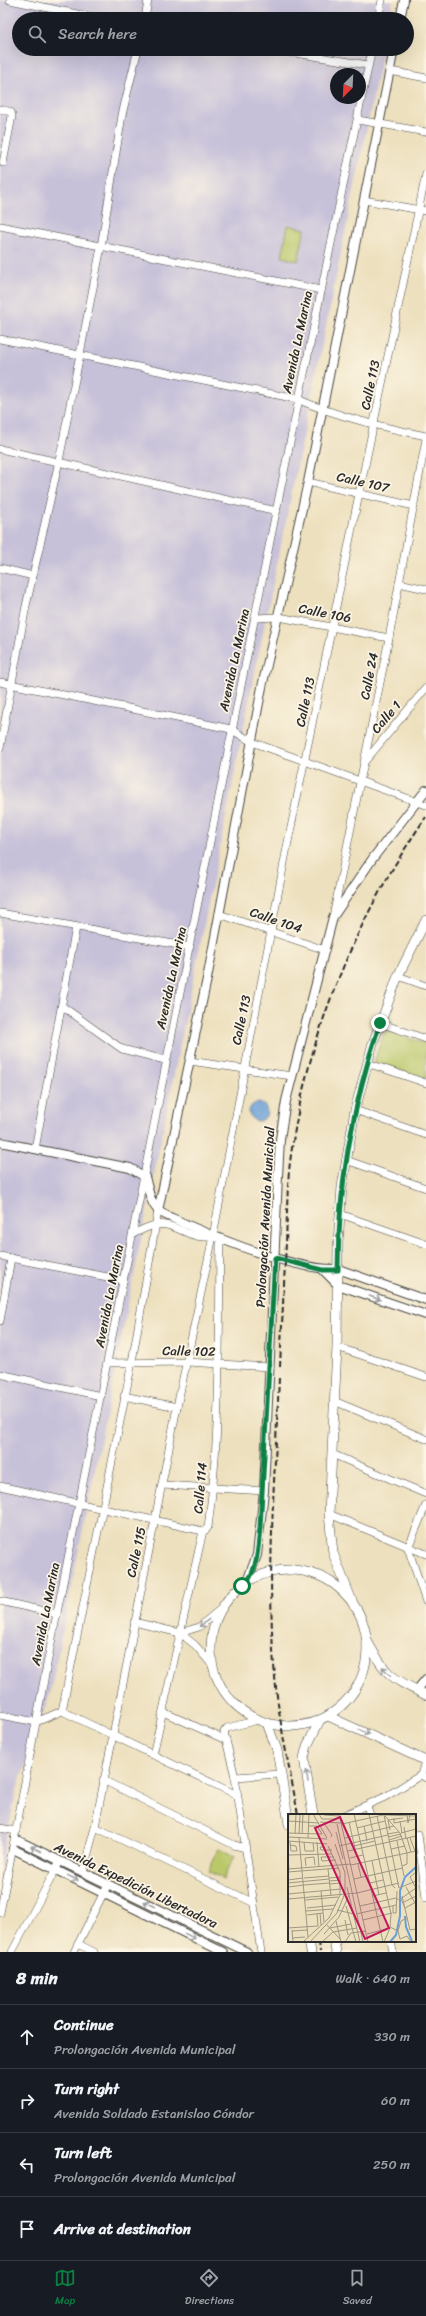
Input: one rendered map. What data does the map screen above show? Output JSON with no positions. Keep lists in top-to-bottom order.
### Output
{
  "streets": {
    "main road": ["Prolongación Avenida Municipal"],
    "street": [
      "Avenida La Marina",
      "Calle 113",
      "Calle 107",
      "Calle 106",
      "Calle 24",
      "Calle 1",
      "Calle 104",
      "Calle 102",
      "Calle 114",
      "Calle 115",
      "Avenida Expedición Libertadora"
    ]
  },
  "crossings": [
    ["Avenida La Marina", "Calle 106"],
    ["Avenida La Marina", "Calle 102"],
    ["Avenida La Marina", "Avenida Expedición Libertadora"],
    ["Calle 113", "Calle 107"],
    ["Calle 113", "Calle 106"],
    ["Calle 113", "Calle 104"],
    ["Calle 113", "Calle 114"],
    ["Calle 113", "Calle 115"],
    ["Calle 107", "Calle 24"],
    ["Calle 106", "Calle 24"],
    ["Calle 24", "Calle 1"],
    ["Calle 24", "Prolongación Avenida Municipal"],
    ["Calle 104", "Prolongación Avenida Municipal"],
    ["Prolongación Avenida Municipal", "Calle 102"],
    ["Calle 102", "Calle 114"],
    ["Calle 102", "Calle 115"],
    ["Calle 114", "Calle 115"],
    ["Calle 115", "Avenida Expedición Libertadora"]
  ],
  "north": "bottom left",
  "page": {
    "search": "Search here",
    "heading": ["8 min", "Walk · 640 m"],
    "list": [
      ["Continue", "Prolongación Avenida Municipal", "330 m"],
      ["Turn right", "Avenida Soldado Estanislao Cóndor", "60 m"],
      ["Turn left", "Prolongación Avenida Municipal", "250 m"],
      "Arrive at destination"
    ],
    "nav": ["Map", "Directions", "Saved"]
  }
}
